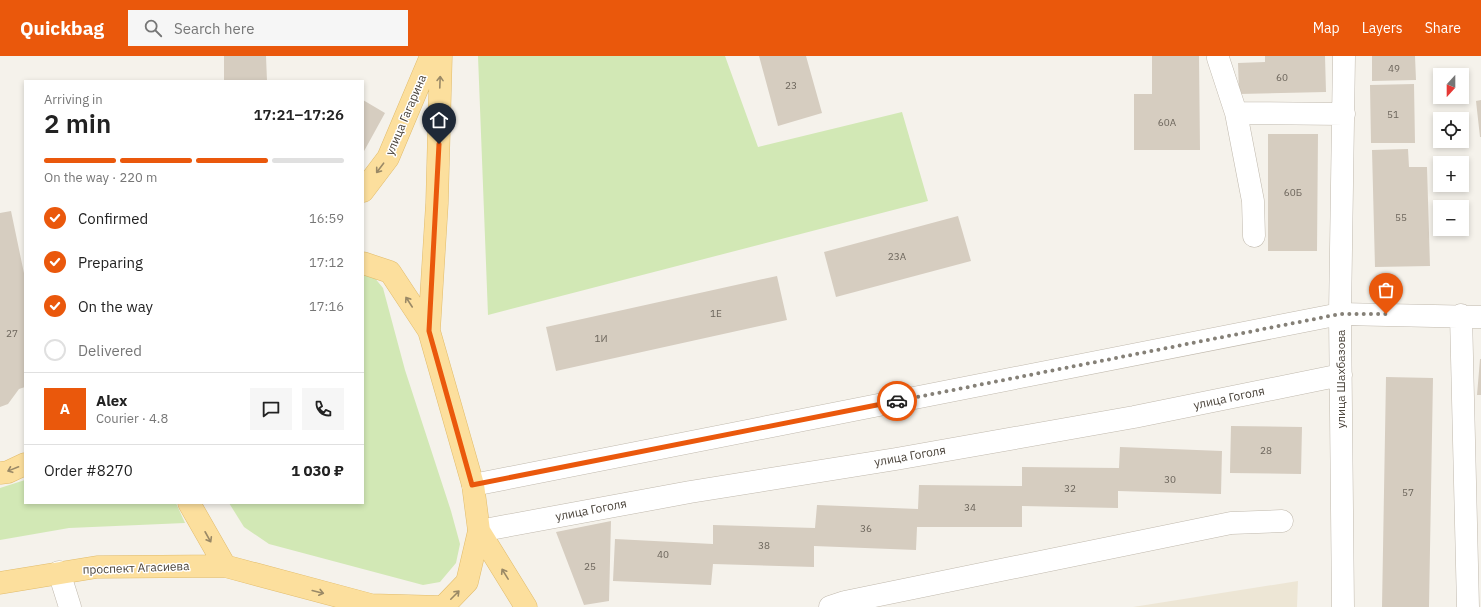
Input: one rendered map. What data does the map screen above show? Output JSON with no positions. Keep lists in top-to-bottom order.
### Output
{
  "streets": {
    "main road": ["улица Гагарина", "проспект Агасиева"],
    "street": ["улица Шахбазова", "улица Гоголя"]
  },
  "crossings": [
    ["улица Шахбазова", "улица Гоголя"],
    ["улица Гоголя", "проспект Агасиева"]
  ],
  "one_way": ["проспект Агасиева"],
  "house_numbers": [
    "49",
    "60",
    "23",
    "51",
    "60А",
    "60Б",
    "55",
    "23А",
    "1Е",
    "27",
    "1И",
    "28",
    "30",
    "32",
    "57",
    "34",
    "36",
    "38",
    "40",
    "25"
  ],
  "north": "bottom",
  "page": {
    "header": "Quickbag",
    "search": "Search here",
    "nav": ["Map", "Layers", "Share"],
    "map_buttons": ["+", "−"],
    "heading": ["2 min", "Arriving in", "17:21–17:26"],
    "panel": [
      "Alex",
      "Courier · 4.8",
      "Order #8270",
      "1 030 ₽"
    ],
    "bar": "On the way · 220 m",
    "list": [
      ["Confirmed", "16:59"],
      ["Preparing", "17:12"],
      ["On the way", "17:16"],
      "Delivered"
    ],
    "round": "A"
  }
}
